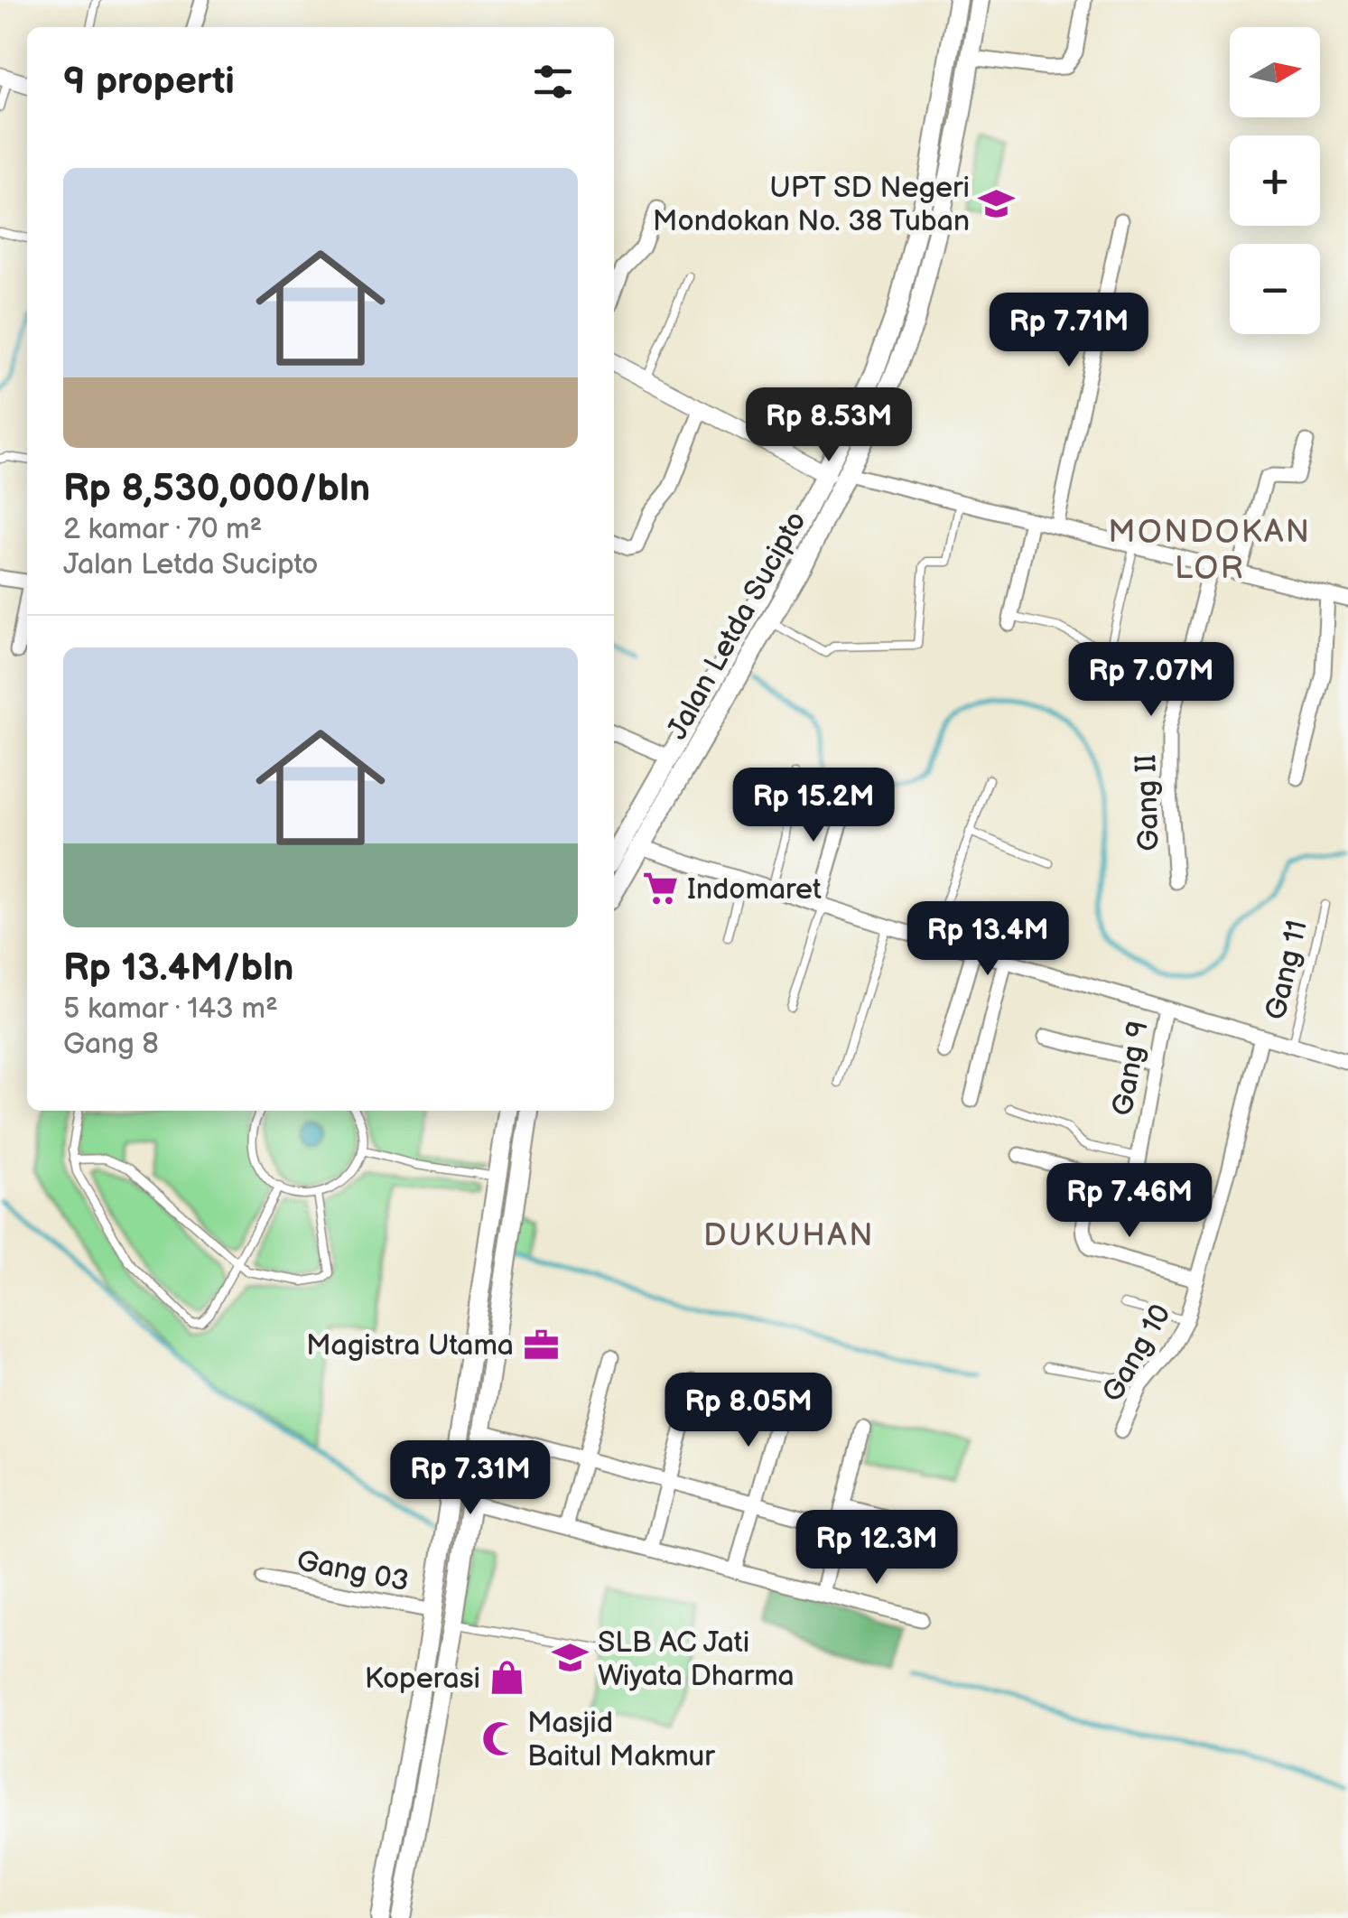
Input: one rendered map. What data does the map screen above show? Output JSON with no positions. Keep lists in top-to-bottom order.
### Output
{
  "streets": {
    "main road": ["Jalan Letda Sucipto"],
    "street": [
      "Gang II",
      "Gang 9",
      "Gang 10",
      "Gang 03"
    ],
    "lane": ["Gang 11"]
  },
  "districts": ["MONDOKAN LOR", "DUKUHAN"],
  "places": {
    "school or university": ["UPT SD Negeri Mondokan No. 38 Tuban", "SLB AC Jati Wiyata Dharma"],
    "supermarket": ["Indomaret"],
    "office": ["Magistra Utama"],
    "shop": ["Koperasi"],
    "mosque": ["Masjid Baitul Makmur"]
  },
  "north": "right",
  "page": {
    "map_buttons": ["+", "−"],
    "heading": "9 properti",
    "list": [
      {
        "name": "Rp 8,530,000/bln",
        "note": "2 kamar · 70 m² · Jalan Letda Sucipto"
      },
      {
        "name": "Rp 13.4M/bln",
        "note": "5 kamar · 143 m² · Gang 8"
      }
    ],
    "price": [
      "Rp 7.71M",
      "Rp 8.53M",
      "Rp 7.07M",
      "Rp 15.2M",
      "Rp 13.4M",
      "Rp 7.46M",
      "Rp 8.05M",
      "Rp 7.31M",
      "Rp 12.3M"
    ]
  }
}
